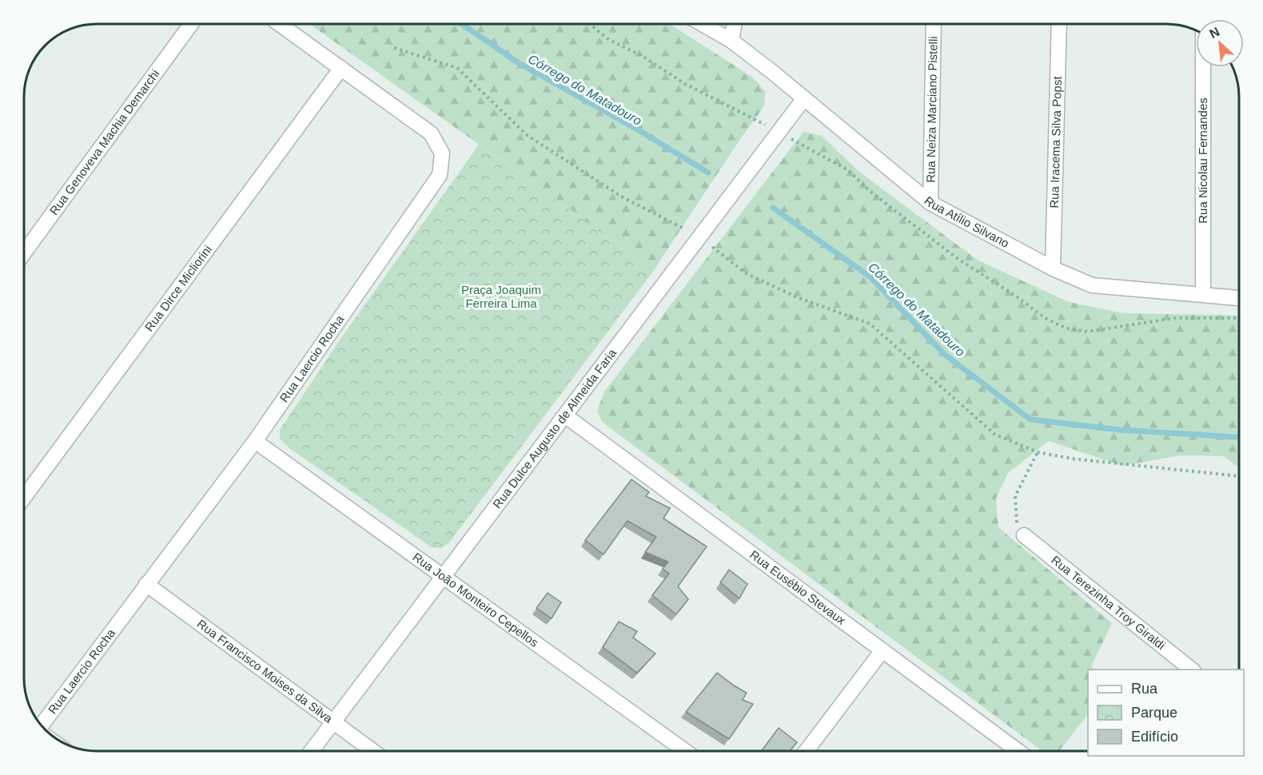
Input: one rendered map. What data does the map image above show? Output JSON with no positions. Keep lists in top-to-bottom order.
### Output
{
  "streets": {
    "street": [
      "Rua Neiza Marciano Pistelli",
      "Rua Genoveva Machia Demarchi",
      "Rua Iracema Silva Popst",
      "Rua Nicolau Fernandes",
      "Rua Atílio Silvano",
      "Rua Dirce Micliorini",
      "Rua Laercio Rocha",
      "Rua Dulce Augusto de Almeida Faria",
      "Rua Eusébio Stevaux",
      "Rua João Monteiro Cepellos",
      "Rua Terezinha Troy Giraldi",
      "Rua Francisco Moises da Silva"
    ]
  },
  "crossings": [
    ["Rua Neiza Marciano Pistelli", "Rua Atílio Silvano"],
    ["Rua Iracema Silva Popst", "Rua Atílio Silvano"],
    ["Rua Nicolau Fernandes", "Rua Atílio Silvano"],
    ["Rua Atílio Silvano", "Rua Dulce Augusto de Almeida Faria"],
    ["Rua Dirce Micliorini", "Rua Laercio Rocha"],
    ["Rua Laercio Rocha", "Rua João Monteiro Cepellos"],
    ["Rua Laercio Rocha", "Rua Francisco Moises da Silva"],
    ["Rua Dulce Augusto de Almeida Faria", "Rua Eusébio Stevaux"],
    ["Rua Dulce Augusto de Almeida Faria", "Rua João Monteiro Cepellos"],
    ["Rua Dulce Augusto de Almeida Faria", "Rua Francisco Moises da Silva"]
  ],
  "water": ["Córrego do Matadouro"],
  "parks": ["Praça Joaquim Ferreira Lima"],
  "legend": ["Rua", "Parque", "Edifício"],
  "north": "top left"
}
